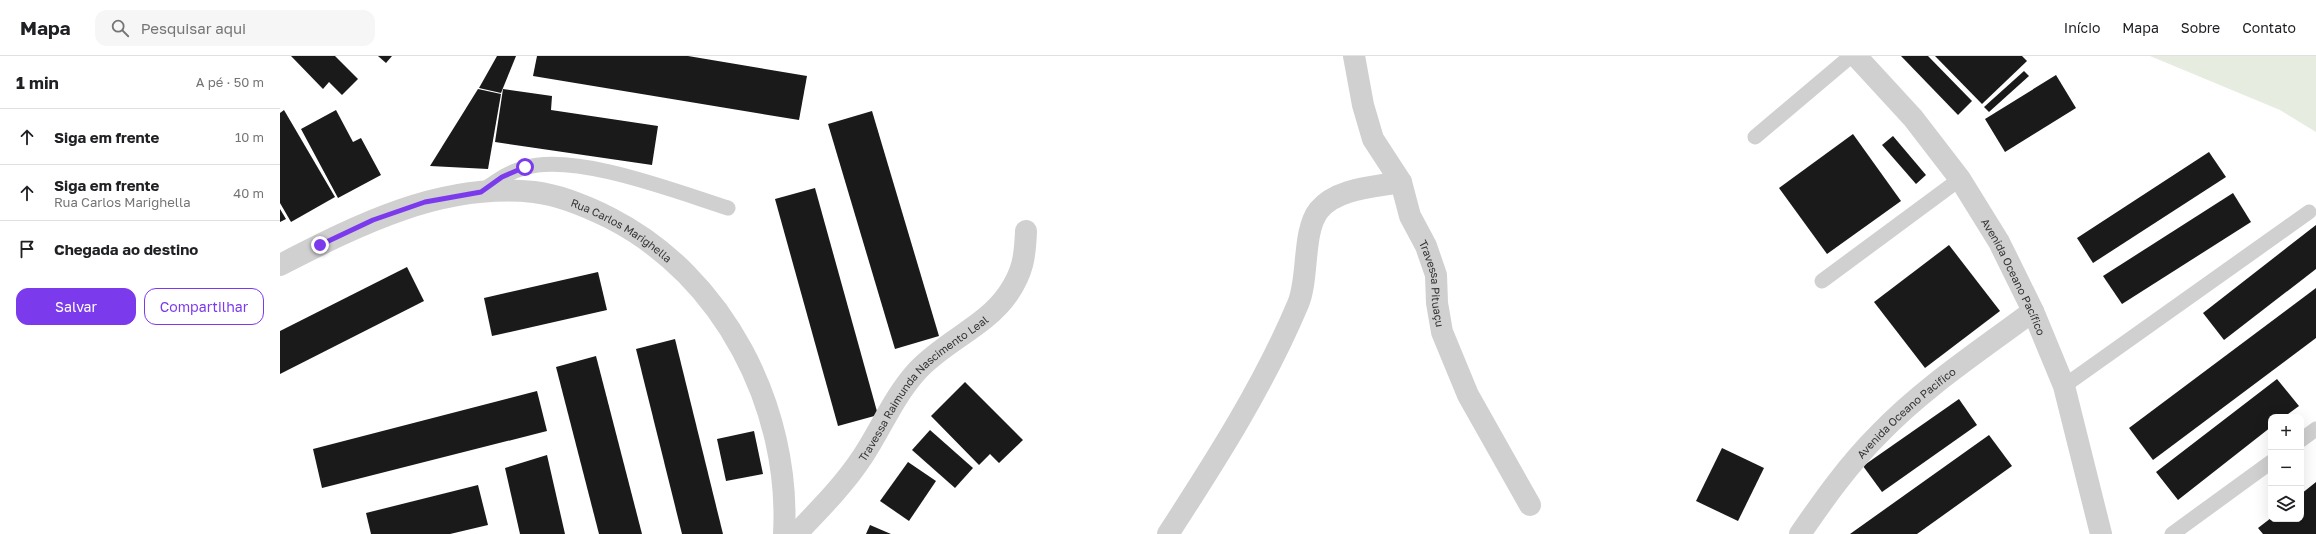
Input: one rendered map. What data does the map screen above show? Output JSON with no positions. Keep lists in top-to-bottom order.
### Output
{
  "streets": {
    "street": [
      "Rua Carlos Marighella",
      "Avenida Oceano Pacífico",
      "Travessa Pituaçu",
      "Travessa Raimunda Nascimento Leal",
      "Avenida Oceano Pacifico"
    ]
  },
  "crossings": [
    ["Avenida Oceano Pacífico", "Avenida Oceano Pacifico"]
  ],
  "page": {
    "header": "Mapa",
    "search": "Pesquisar aqui",
    "nav": [
      "Início",
      "Mapa",
      "Sobre",
      "Contato"
    ],
    "heading": ["1 min", "A pé · 50 m"],
    "list": [
      ["Siga em frente", "10 m"],
      ["Siga em frente", "Rua Carlos Marighella", "40 m"],
      "Chegada ao destino"
    ],
    "buttons": ["Salvar", "Compartilhar"],
    "map_buttons": ["+", "−"]
  }
}
